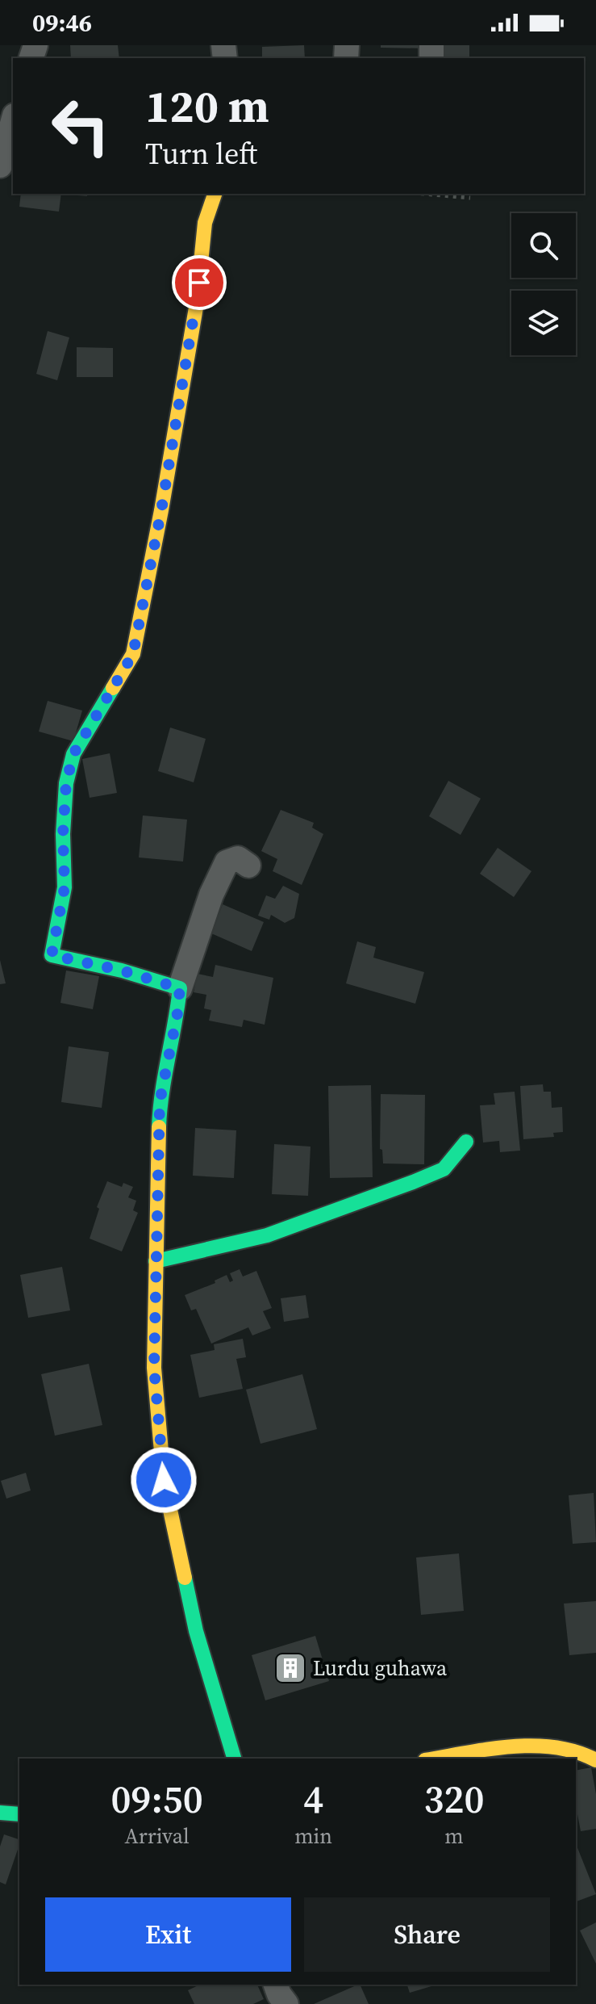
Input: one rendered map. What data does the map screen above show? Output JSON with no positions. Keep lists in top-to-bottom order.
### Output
{
  "places": {
    "building": ["Lurdu guhawa"]
  },
  "page": {
    "status": "09:46",
    "turn": ["120 m", "Turn left"],
    "eta": [
      "09:50",
      "Arrival",
      "4",
      "min",
      "320",
      "m"
    ],
    "buttons": ["Exit", "Share"]
  }
}
